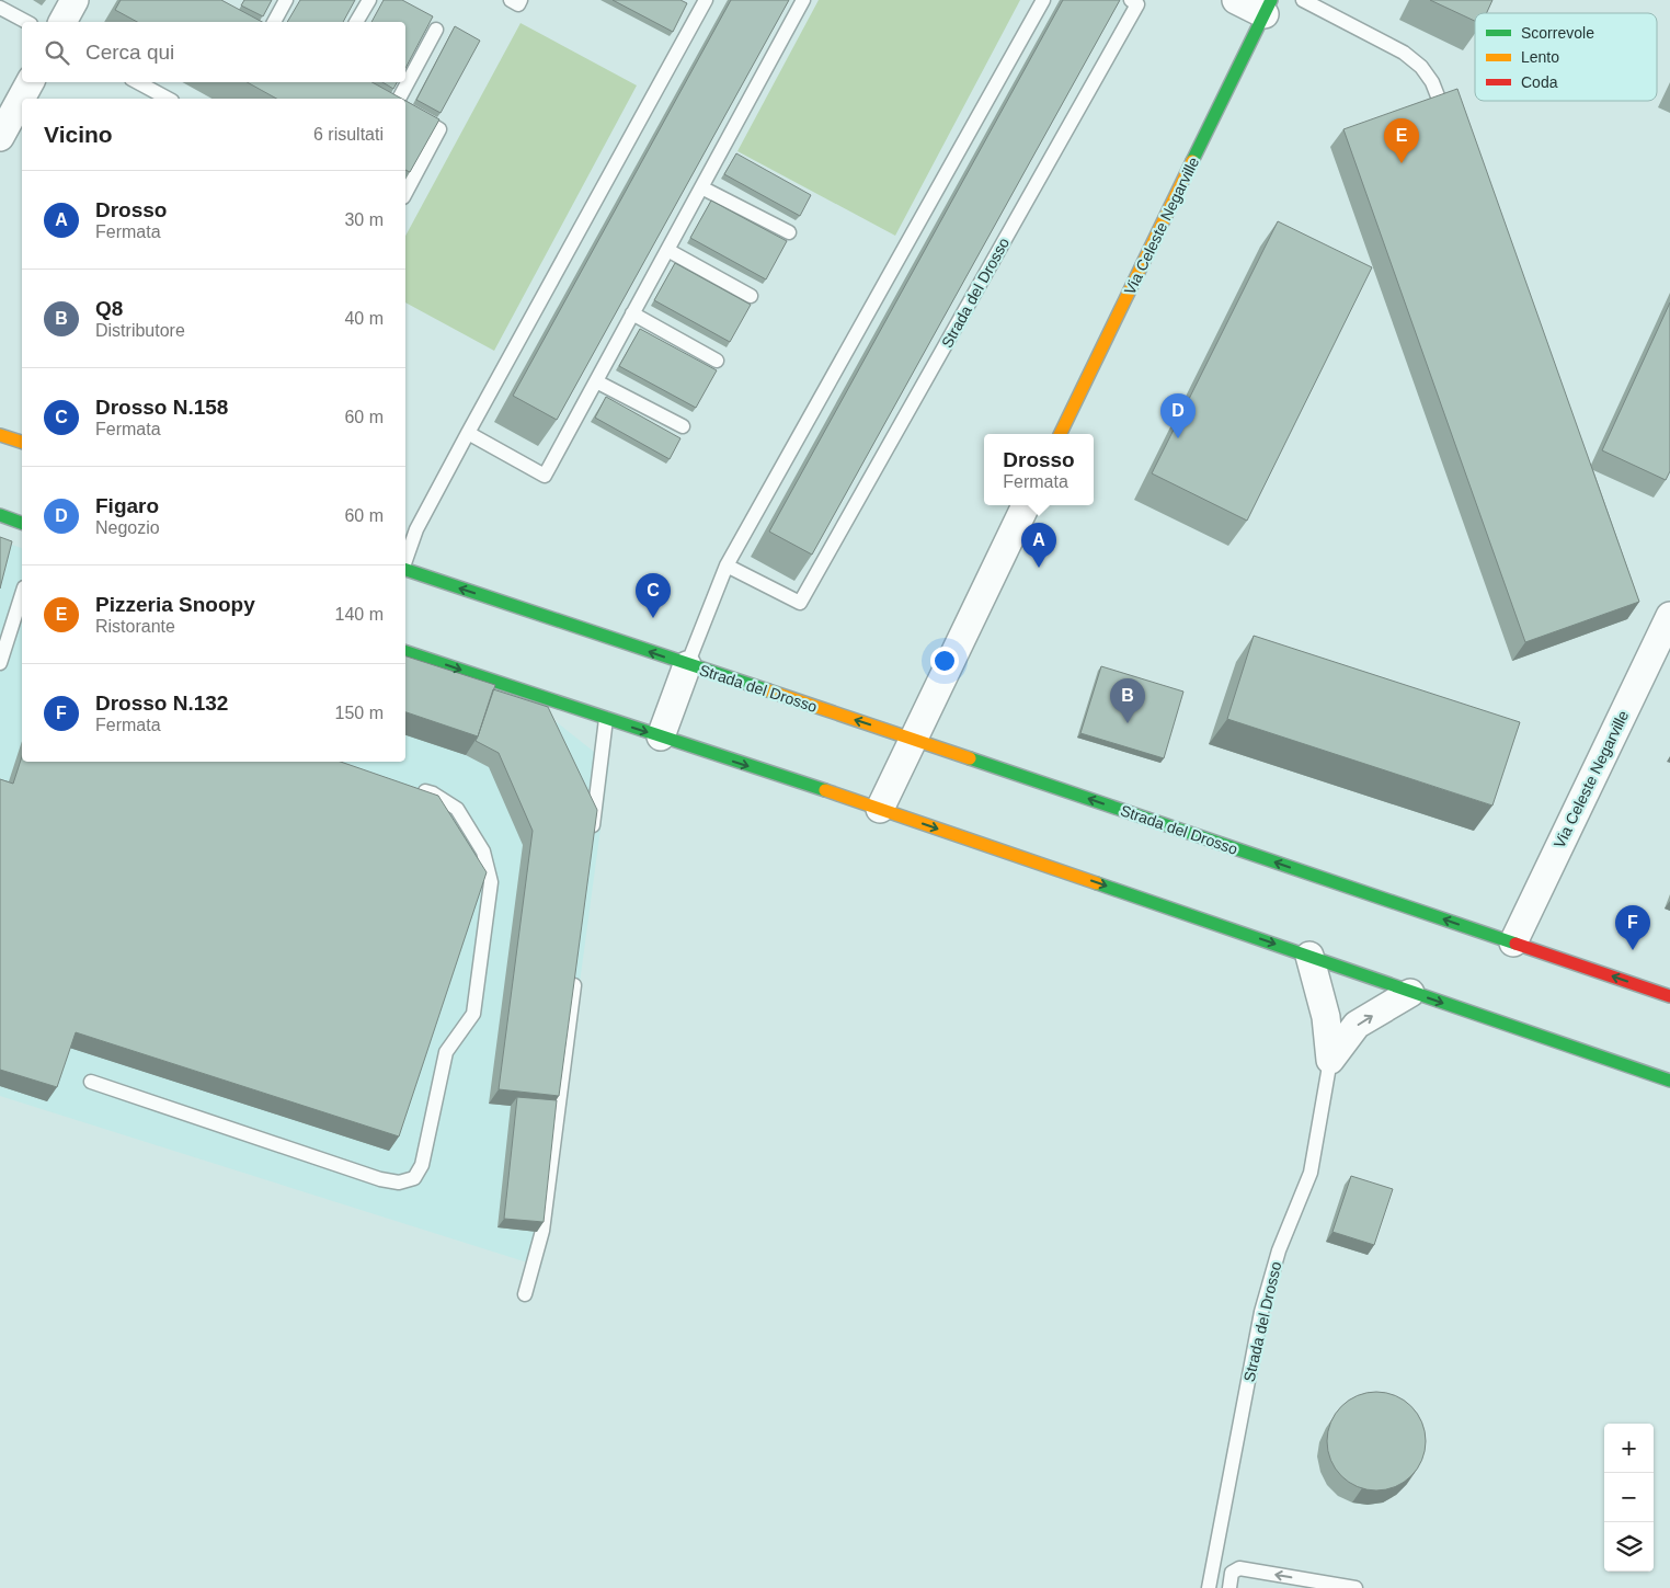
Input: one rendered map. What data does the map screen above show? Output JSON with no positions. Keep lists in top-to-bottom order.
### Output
{
  "streets": {
    "street": ["Via Celeste Negarville", "Strada del Drosso"]
  },
  "crossings": [
    ["Via Celeste Negarville", "Strada del Drosso"]
  ],
  "legend": ["Scorrevole", "Lento", "Coda"],
  "page": {
    "search": "Cerca qui",
    "heading": ["Vicino", "6 risultati"],
    "pins": [
      "E",
      "D",
      "A",
      "C",
      "B",
      "F"
    ],
    "list": [
      {
        "mark": "A",
        "name": "Drosso",
        "note": "Fermata",
        "value": "30 m"
      },
      {
        "mark": "B",
        "name": "Q8",
        "note": "Distributore",
        "value": "40 m"
      },
      {
        "mark": "C",
        "name": "Drosso N.158",
        "note": "Fermata",
        "value": "60 m"
      },
      {
        "mark": "D",
        "name": "Figaro",
        "note": "Negozio",
        "value": "60 m"
      },
      {
        "mark": "E",
        "name": "Pizzeria Snoopy",
        "note": "Ristorante",
        "value": "140 m"
      },
      {
        "mark": "F",
        "name": "Drosso N.132",
        "note": "Fermata",
        "value": "150 m"
      }
    ],
    "popup": ["Drosso", "Fermata"],
    "map_buttons": ["+", "−"]
  }
}
